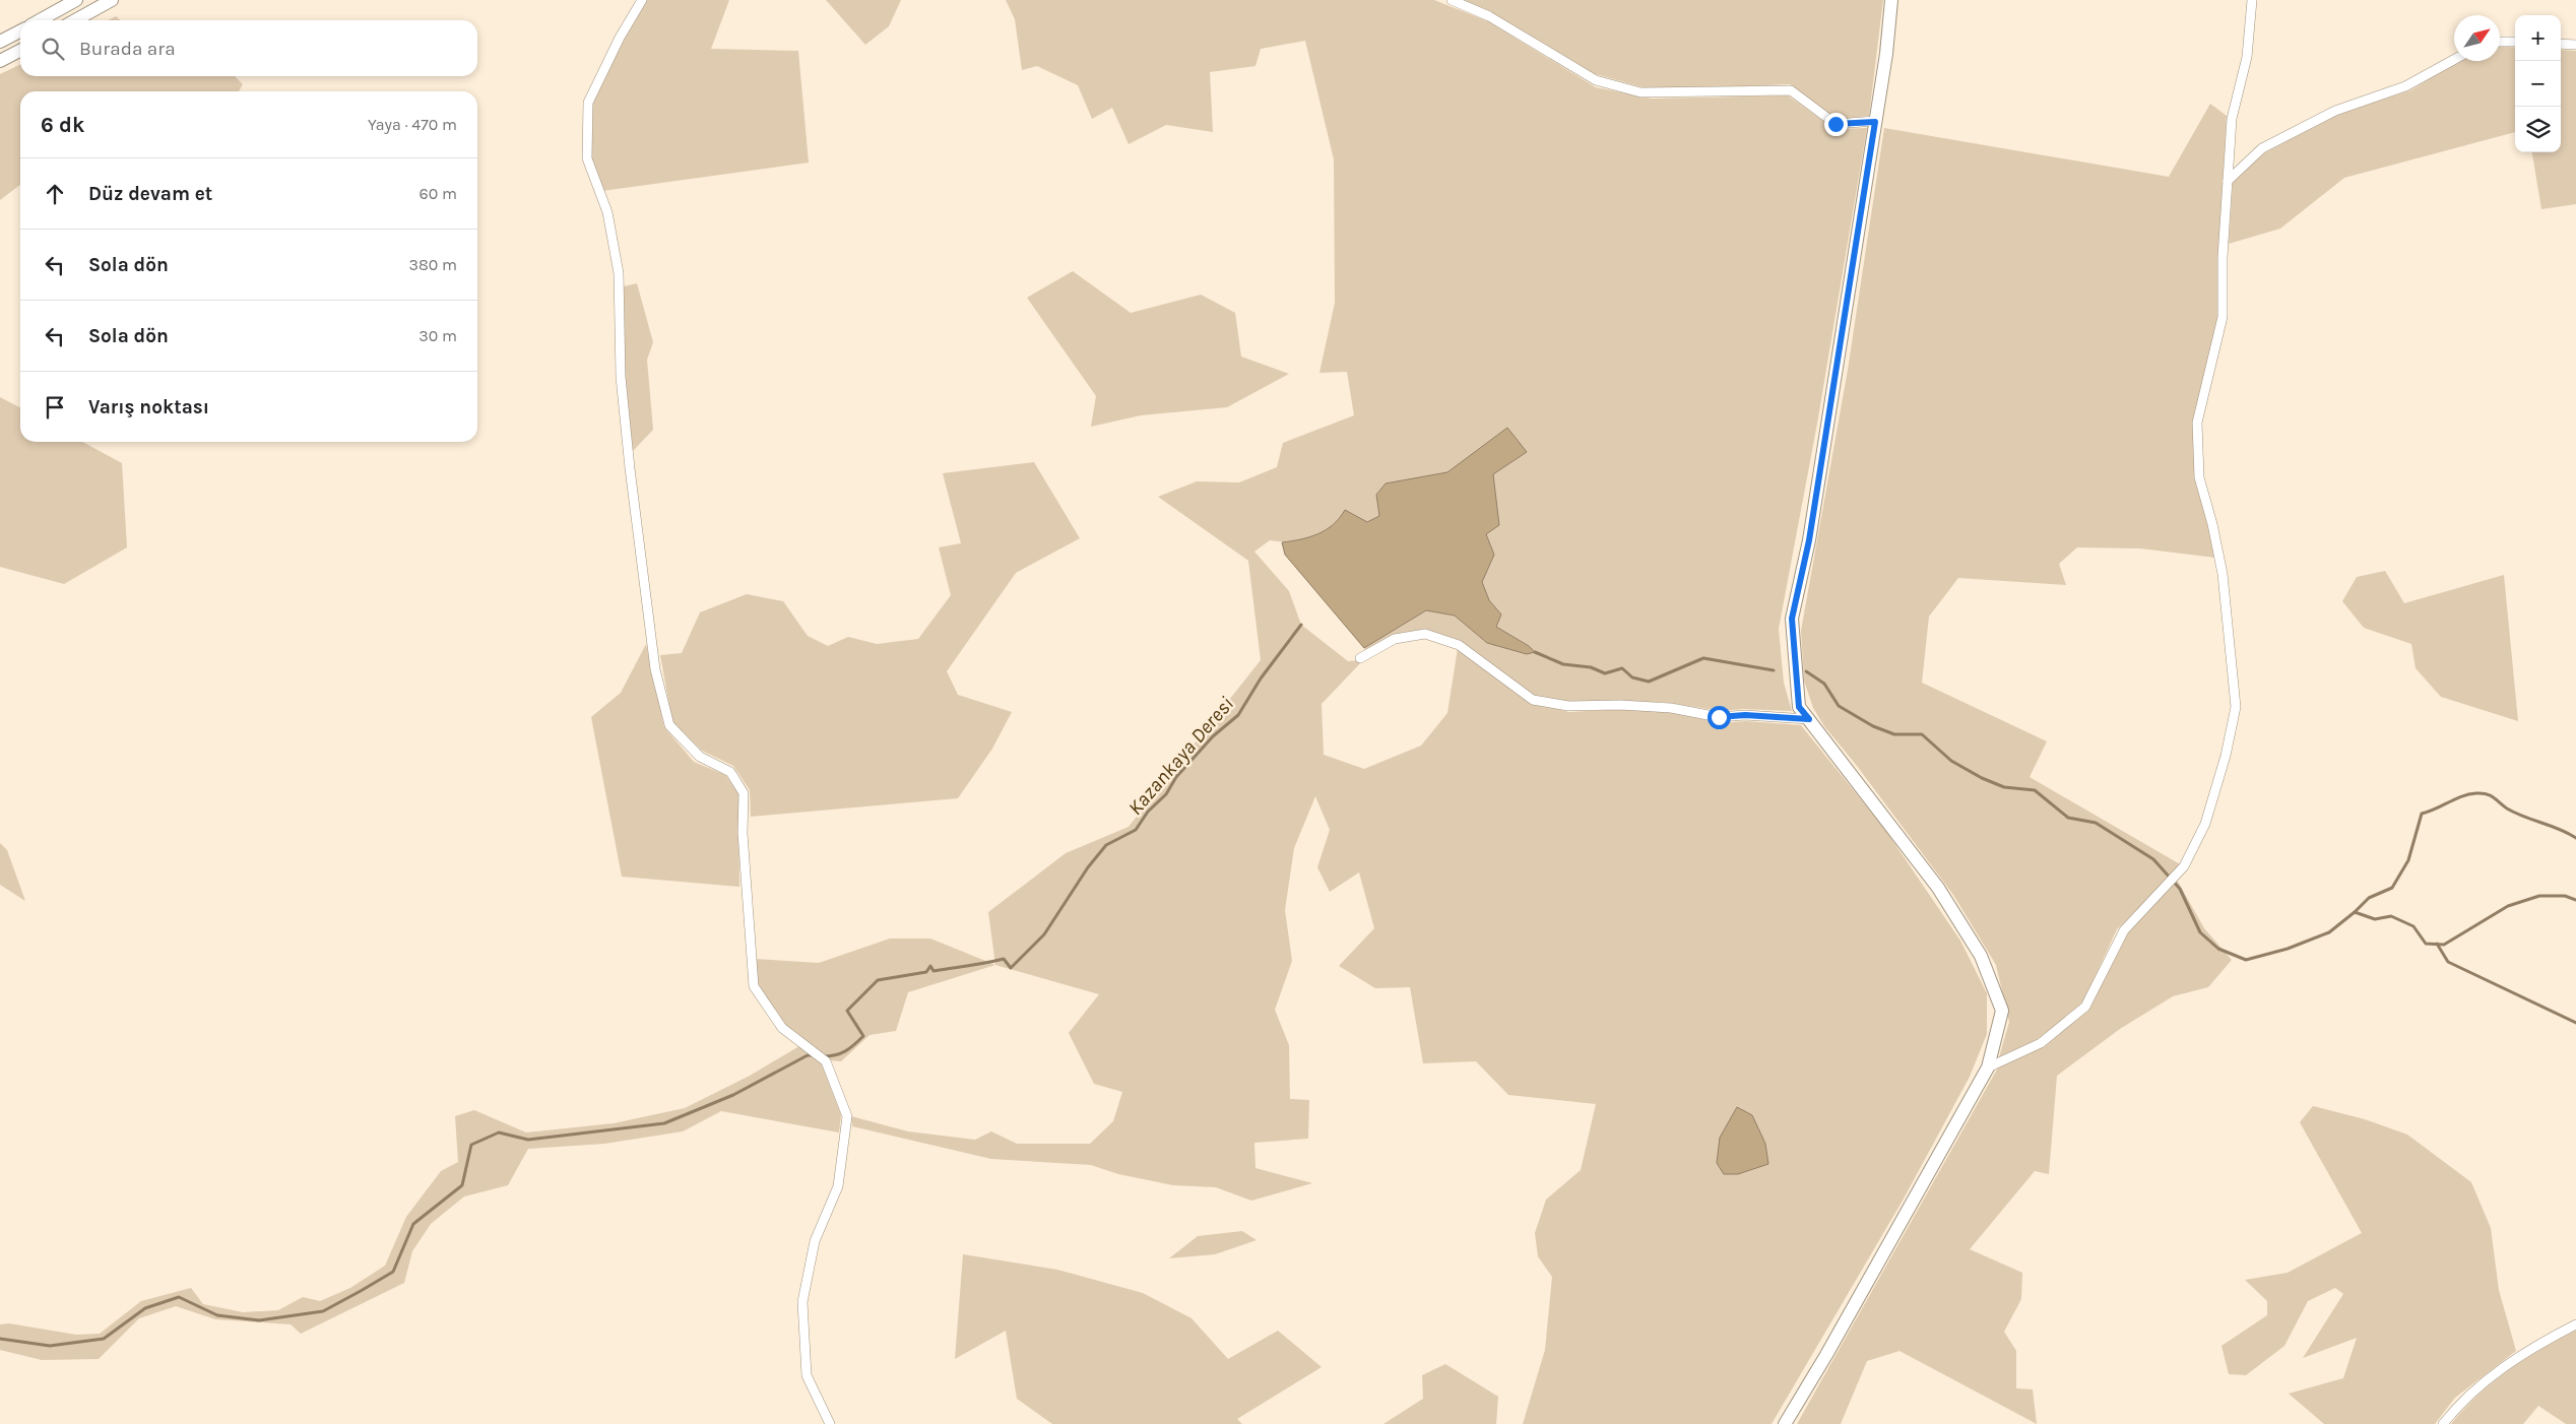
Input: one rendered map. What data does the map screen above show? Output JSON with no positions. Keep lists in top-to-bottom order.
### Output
{
  "water": ["Kazankaya Deresi"],
  "north": "top right",
  "page": {
    "map_buttons": ["+", "−"],
    "search": "Burada ara",
    "heading": ["6 dk", "Yaya · 470 m"],
    "list": [
      ["Düz devam et", "60 m"],
      ["Sola dön", "380 m"],
      ["Sola dön", "30 m"],
      "Varış noktası"
    ]
  }
}
